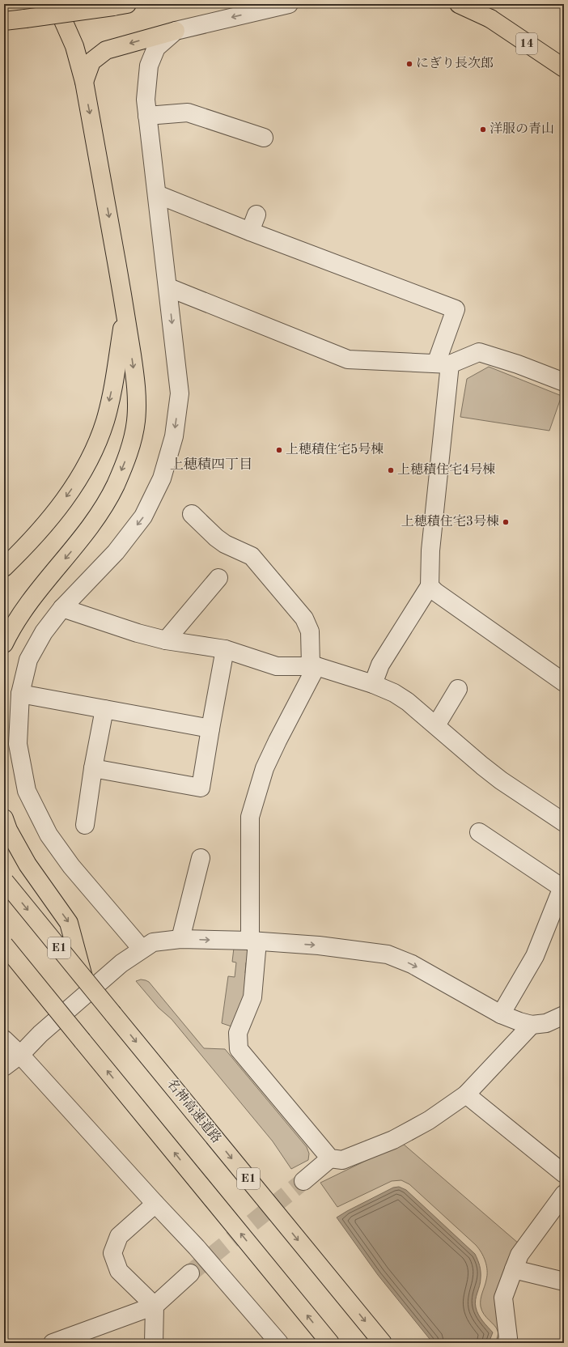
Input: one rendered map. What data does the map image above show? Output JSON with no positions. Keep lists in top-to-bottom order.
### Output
{
  "streets": {
    "main road": ["14", "E1", "名神高速道路"]
  },
  "districts": ["上穂積四丁目"],
  "places": [
    "にぎり長次郎",
    "洋服の青山",
    "上穂積住宅5号棟",
    "上穂積住宅4号棟",
    "上穂積住宅3号棟"
  ]
}
